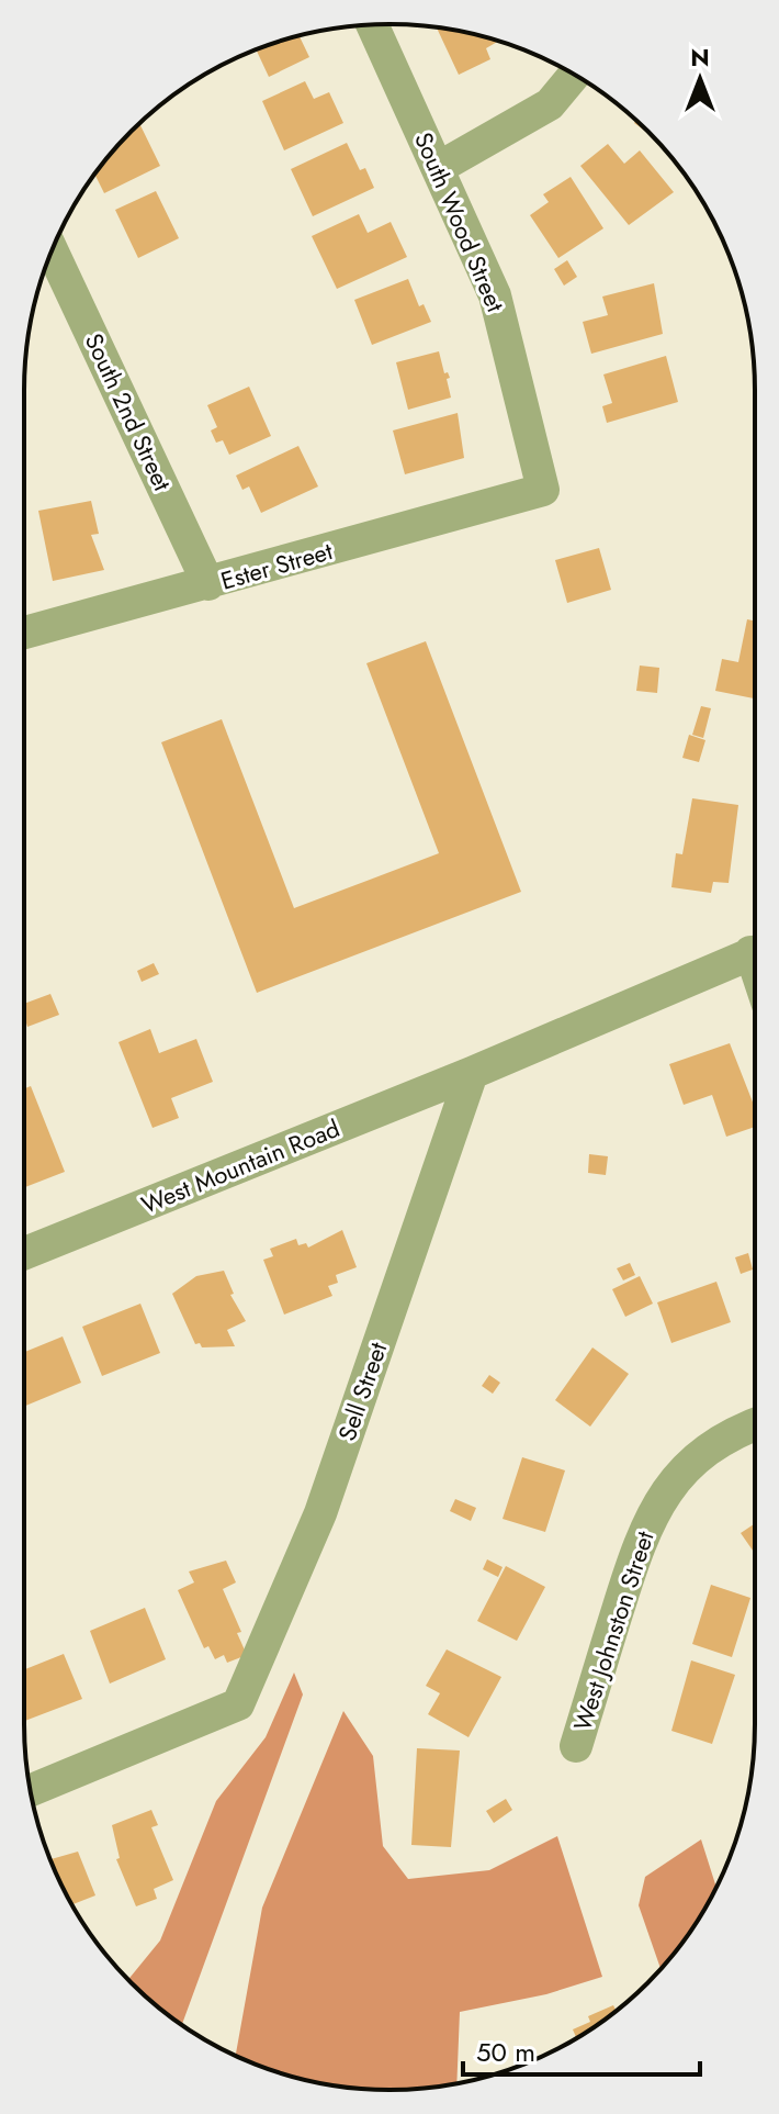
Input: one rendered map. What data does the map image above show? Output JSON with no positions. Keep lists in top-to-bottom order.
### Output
{
  "streets": {
    "street": [
      "South Wood Street",
      "South 2nd Street",
      "Ester Street",
      "West Mountain Road",
      "Sell Street",
      "West Johnston Street"
    ]
  },
  "crossings": [
    ["South Wood Street", "Ester Street"],
    ["South 2nd Street", "Ester Street"],
    ["West Mountain Road", "Sell Street"]
  ],
  "scale_bar": "50 m",
  "north": "top"
}
